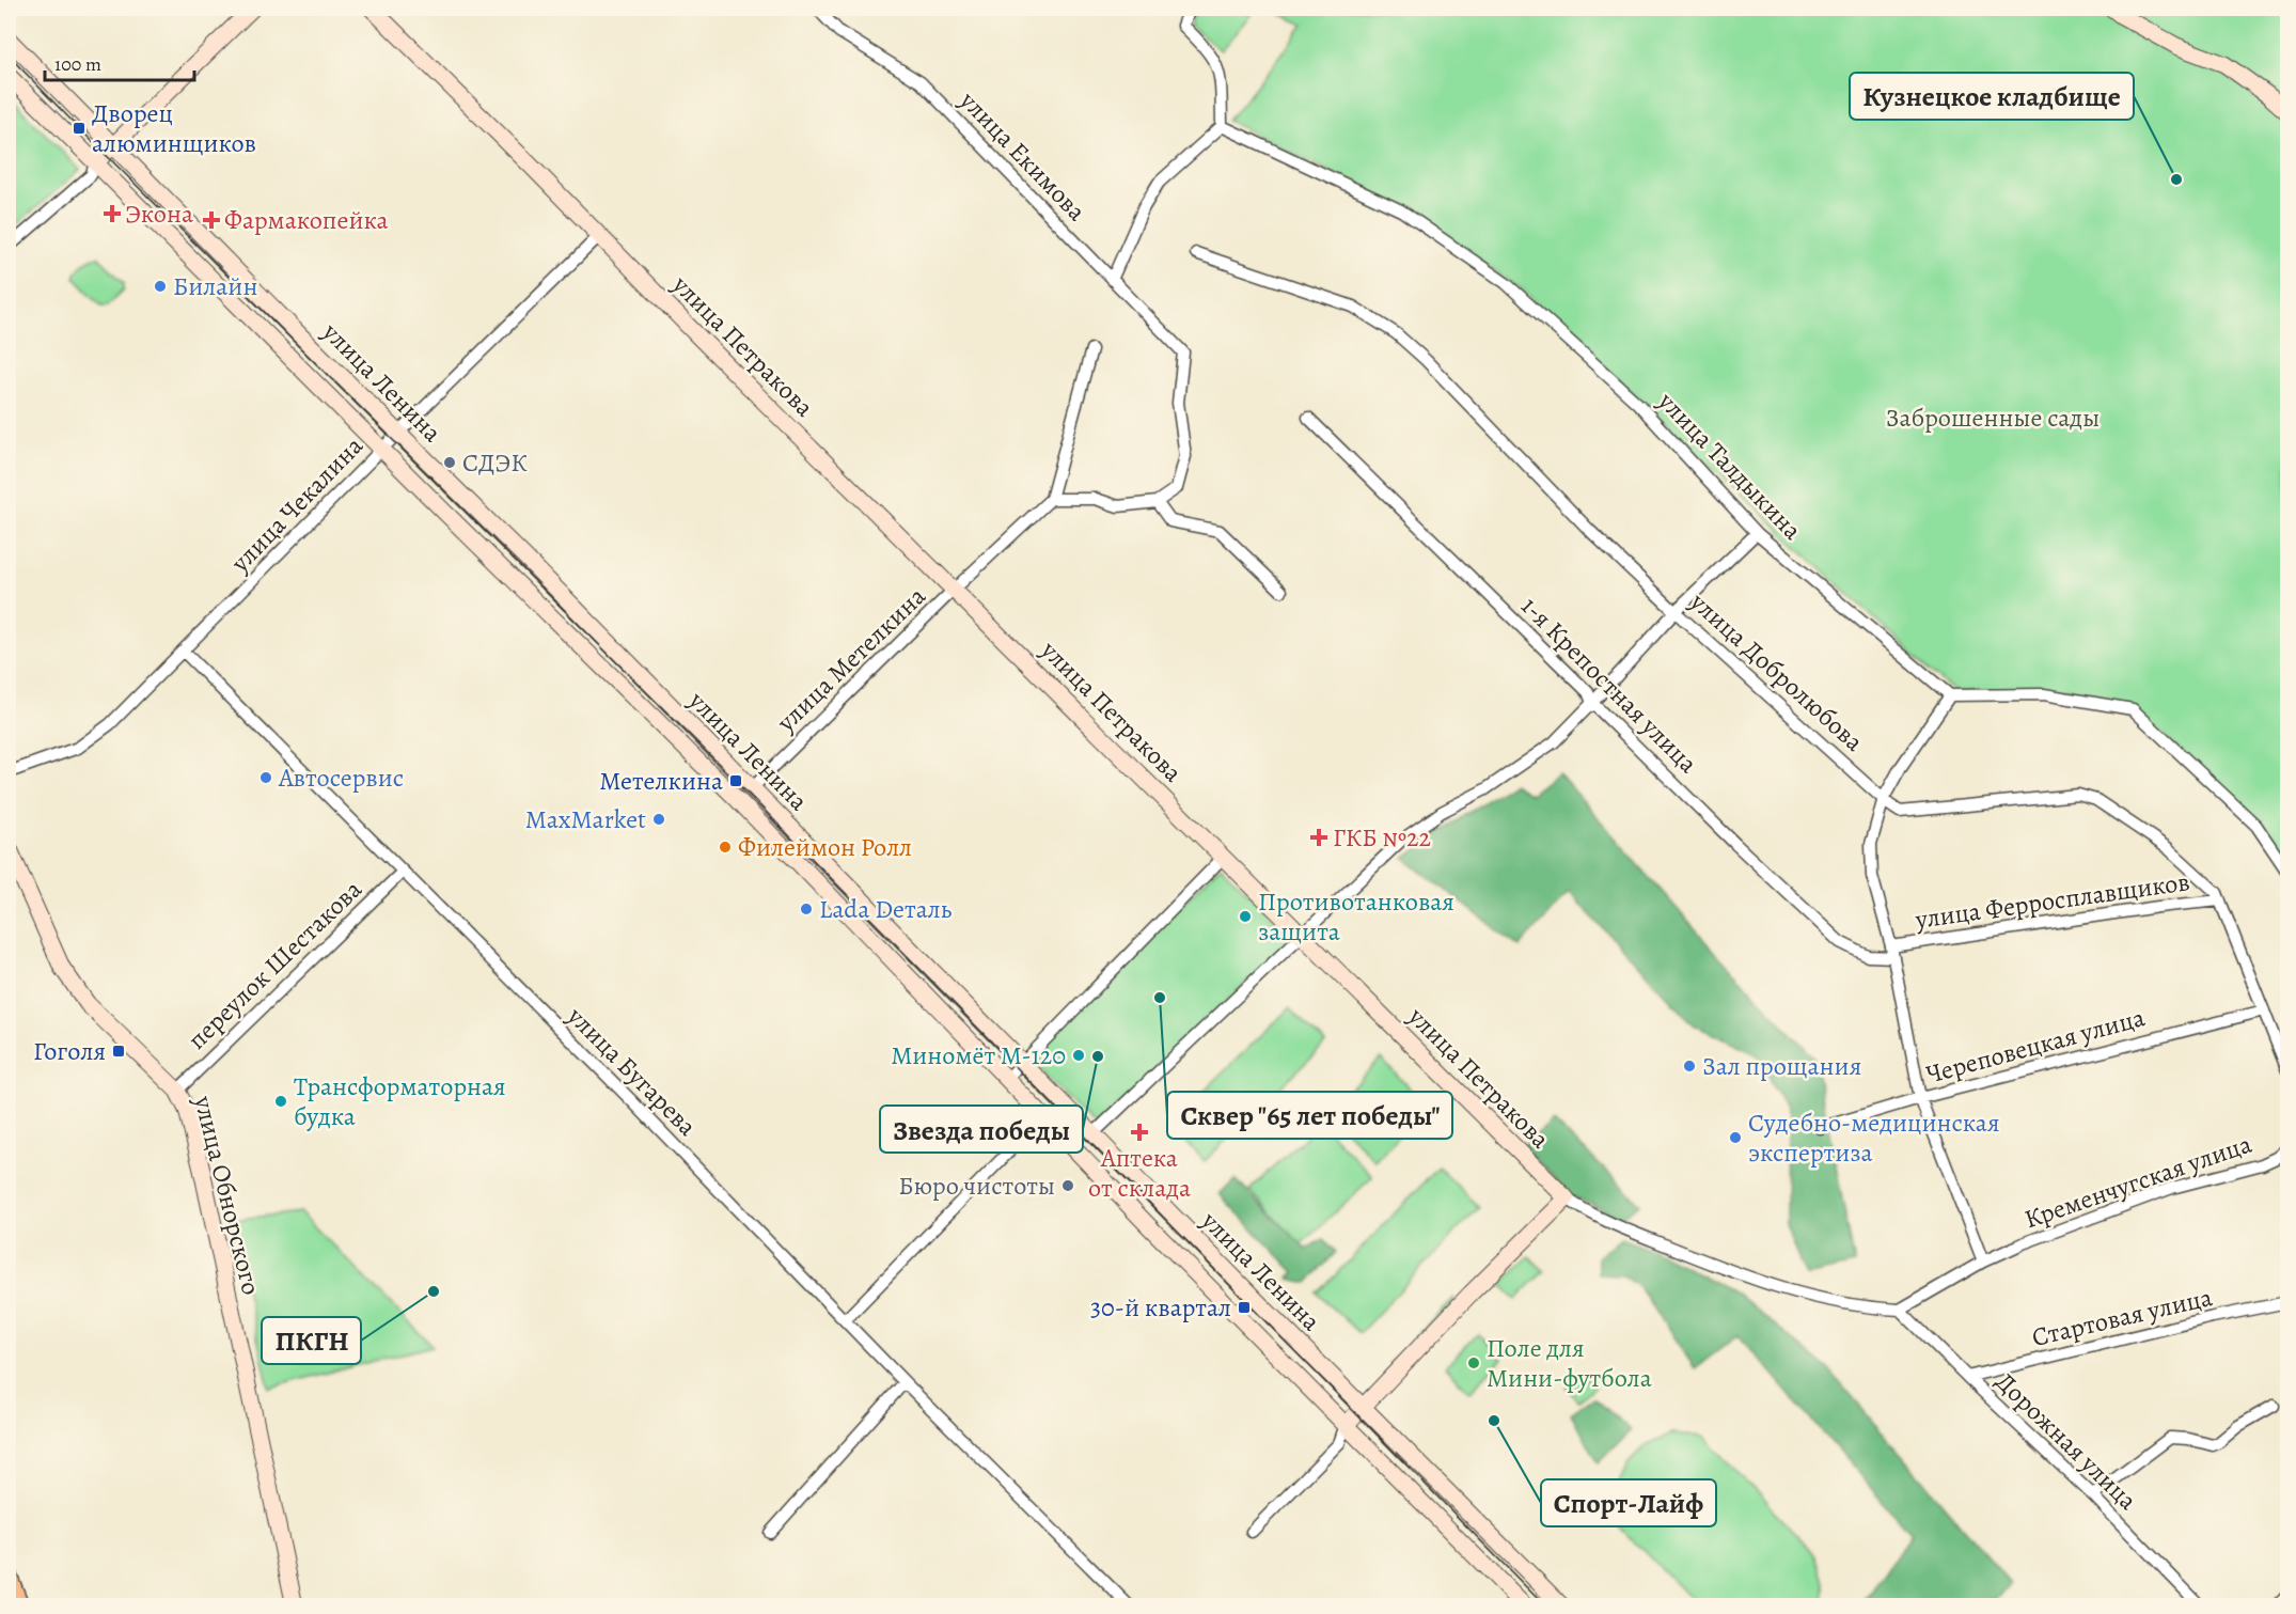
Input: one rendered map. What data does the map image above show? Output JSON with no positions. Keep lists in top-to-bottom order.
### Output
{
  "streets": {
    "main road": ["улица Петракова", "улица Ленина", "улица Обнорского"],
    "street": [
      "улица Екимова",
      "улица Талдыкина",
      "улица Чекалина",
      "улица Метелкина",
      "улица Добролюбова",
      "1-я Крепостная улица",
      "улица Ферросплавщиков",
      "переулок Шестакова",
      "Череповецкая улица",
      "улица Бугарева",
      "Кременчугская улица",
      "Стартовая улица",
      "Дорожная улица"
    ]
  },
  "crossings": [
    ["улица Петракова", "улица Чекалина"],
    ["улица Петракова", "улица Метелкина"],
    ["улица Петракова", "Кременчугская улица"],
    ["улица Петракова", "Дорожная улица"],
    ["улица Ленина", "улица Чекалина"],
    ["улица Ленина", "улица Метелкина"],
    ["улица Чекалина", "улица Бугарева"],
    ["улица Добролюбова", "улица Ферросплавщиков"],
    ["улица Добролюбова", "Череповецкая улица"],
    ["1-я Крепостная улица", "улица Ферросплавщиков"],
    ["переулок Шестакова", "улица Бугарева"],
    ["переулок Шестакова", "улица Обнорского"],
    ["Кременчугская улица", "Дорожная улица"],
    ["Стартовая улица", "Дорожная улица"]
  ],
  "parks": ["Заброшенные сады"],
  "places": {
    "transit": [
      "Дворец алюминщиков",
      "Метелкина",
      "Гоголя",
      "30-й квартал"
    ],
    "other": [
      "Кузнецкое кладбище",
      "Билайн",
      "СДЭК",
      "Автосервис",
      "MaxMarket",
      "Филеймон Ролл",
      "Lada Dеталь",
      "Противотанковая защита",
      "Сквер \"65 лет победы\"",
      "Миномёт М-120",
      "Звезда победы",
      "Зал прощания",
      "Трансформаторная будка",
      "Судебно-медицинская экспертиза",
      "Бюро чистоты",
      "ПКГН",
      "Поле для Мини-футбола",
      "Спорт-Лайф"
    ],
    "health": [
      "Экона",
      "Фармакопейка",
      "ГКБ №22",
      "Аптека от склада"
    ]
  },
  "scale_bar": "100 m"
}
